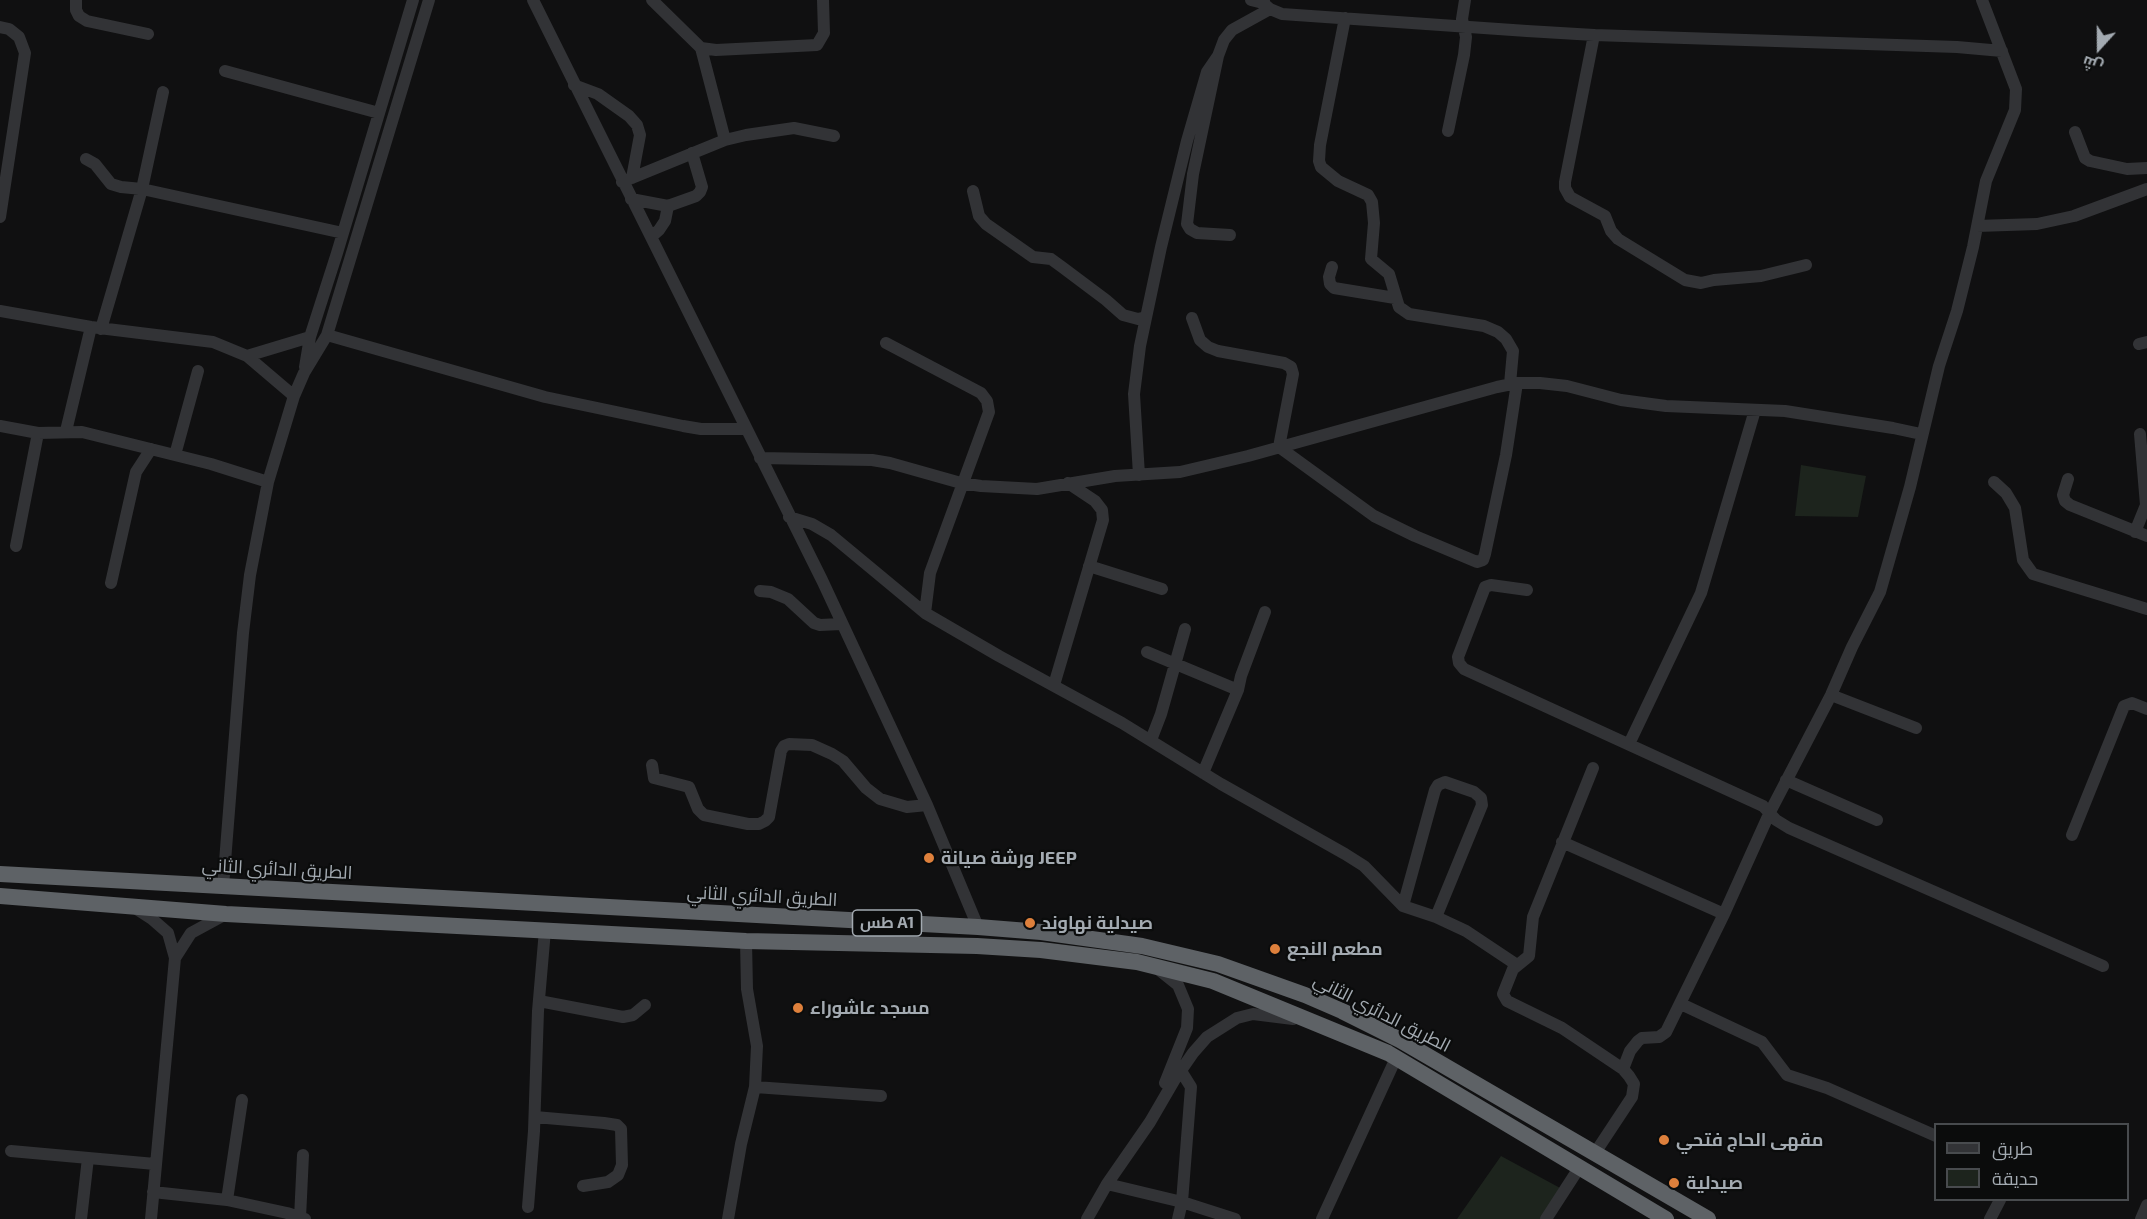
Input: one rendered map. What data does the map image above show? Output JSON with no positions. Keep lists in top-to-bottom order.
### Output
{
  "streets": {
    "highway": ["الطريق الدائري الثاني", "طس A1"]
  },
  "places": [
    "ورشة صيانة JEEP",
    "صيدلية نهاوند",
    "مطعم النجع",
    "مسجد عاشوراء",
    "مقهى الحاج فتحي",
    "صيدلية"
  ],
  "legend": ["طريق", "حديقة"],
  "north": "bottom"
}
